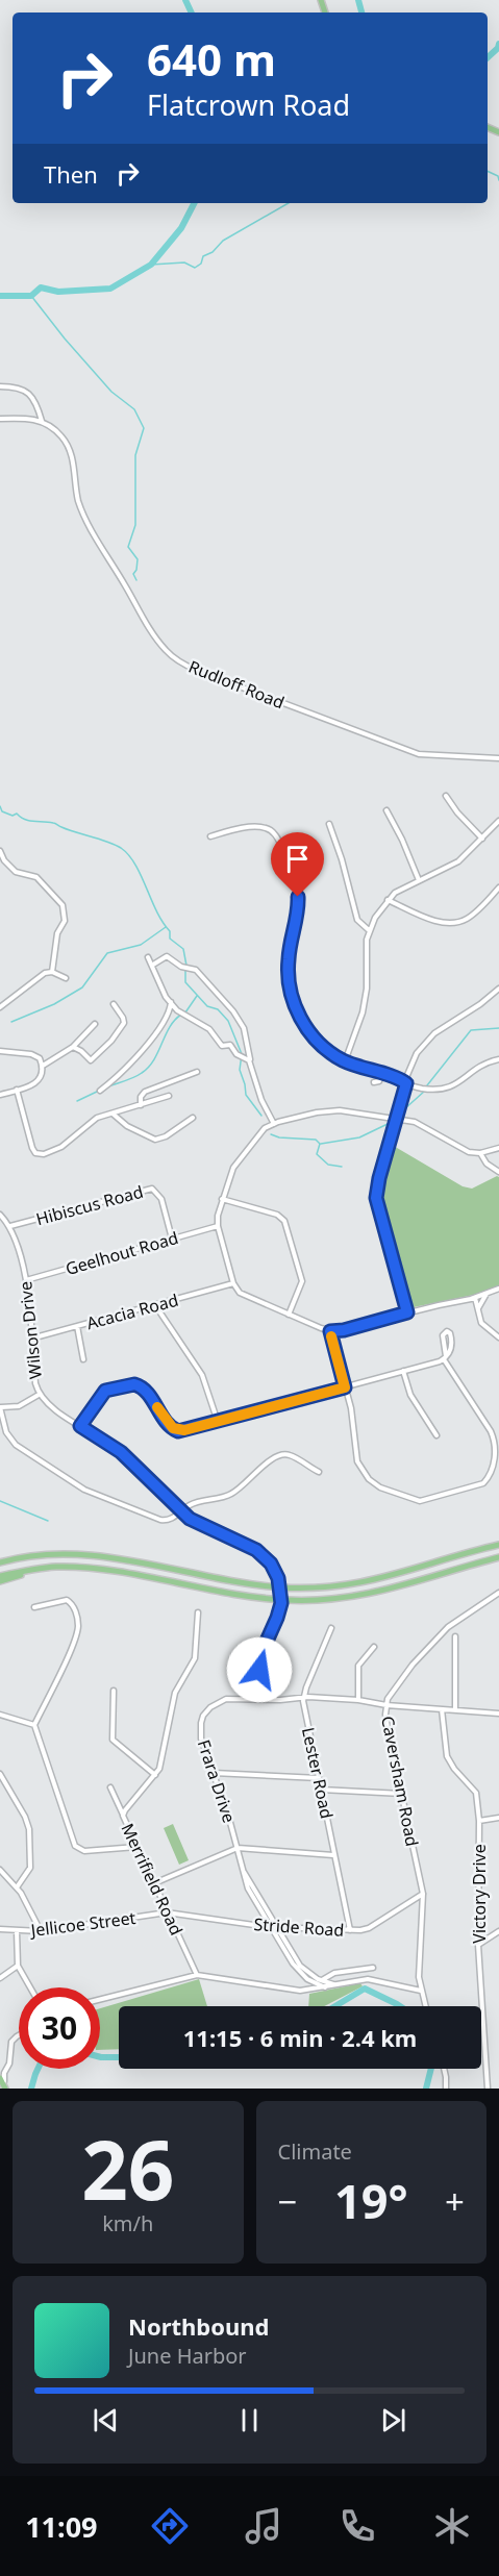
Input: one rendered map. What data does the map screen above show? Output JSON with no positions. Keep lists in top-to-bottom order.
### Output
{
  "streets": {
    "street": [
      "Rudloff Road",
      "Hibiscus Road",
      "Geelhout Road",
      "Acacia Road",
      "Wilson Drive",
      "Lester Road",
      "Frara Drive",
      "Caversham Road",
      "Merrifield Road",
      "Victory Drive",
      "Jellicoe Street",
      "Stride Road"
    ]
  },
  "crossings": [
    ["Hibiscus Road", "Geelhout Road"],
    ["Hibiscus Road", "Wilson Drive"],
    ["Geelhout Road", "Wilson Drive"],
    ["Acacia Road", "Wilson Drive"],
    ["Wilson Drive", "Frara Drive"],
    ["Lester Road", "Stride Road"],
    ["Frara Drive", "Stride Road"],
    ["Caversham Road", "Stride Road"],
    ["Merrifield Road", "Jellicoe Street"],
    ["Merrifield Road", "Stride Road"],
    ["Jellicoe Street", "Stride Road"]
  ],
  "page": {
    "turn": ["640 m", "Flatcrown Road"],
    "then": "Then",
    "limit": "30",
    "trip": "11:15 · 6 min · 2.4 km",
    "tile": [
      ["26", "km/h"],
      "Climate"
    ],
    "heat": ["−", "19°", "+"],
    "song": ["Northbound", "June Harbor"],
    "tabs": "11:09"
  }
}
